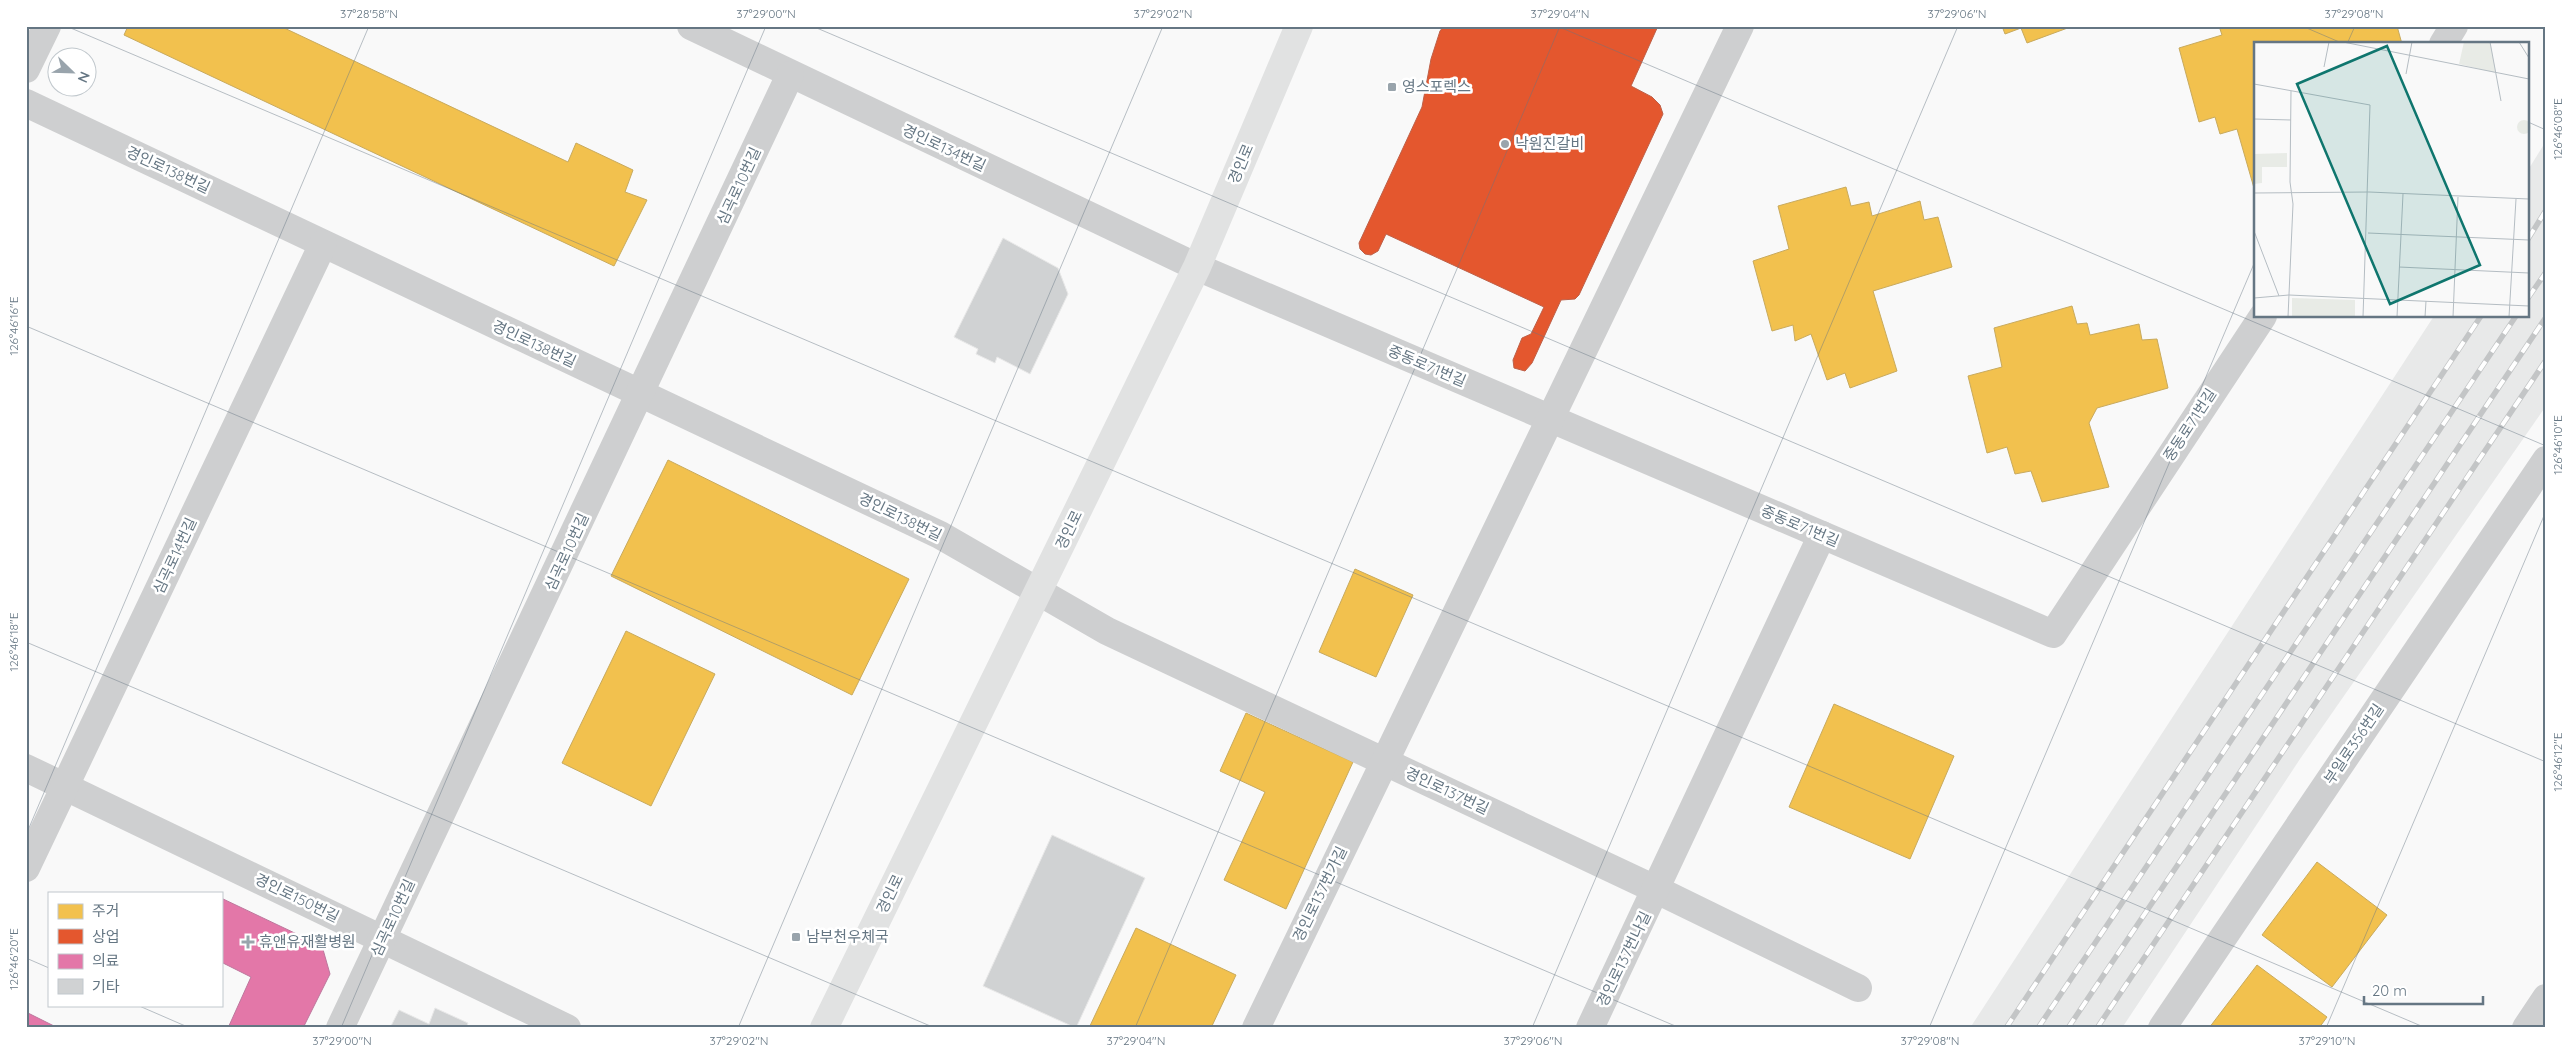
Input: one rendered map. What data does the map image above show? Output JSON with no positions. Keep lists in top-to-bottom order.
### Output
{
  "streets": {
    "main road": ["경인로"],
    "street": [
      "경인로134번길",
      "경인로138번길",
      "심곡로10번길",
      "중동로71번길",
      "심곡로14번길",
      "부일로356번길",
      "경인로137번길",
      "경인로137번가길",
      "경인로150번길",
      "경인로137번나길"
    ]
  },
  "crossings": [
    ["경인로134번길", "경인로"],
    ["경인로134번길", "심곡로10번길"],
    ["경인로134번길", "중동로71번길"],
    ["경인로", "경인로138번길"],
    ["경인로", "중동로71번길"],
    ["경인로", "경인로137번길"],
    ["경인로138번길", "심곡로10번길"],
    ["경인로138번길", "심곡로14번길"],
    ["경인로138번길", "경인로137번길"],
    ["심곡로10번길", "경인로150번길"],
    ["중동로71번길", "경인로137번가길"],
    ["중동로71번길", "경인로137번나길"],
    ["심곡로14번길", "경인로150번길"],
    ["경인로137번길", "경인로137번가길"],
    ["경인로137번길", "경인로137번나길"]
  ],
  "places": {
    "transit": ["영스포렉스", "남부천우체국"],
    "other": ["낙원진갈비"],
    "health": ["휴앤유재활병원"]
  },
  "legend": [
    "주거",
    "상업",
    "의료",
    "기타"
  ],
  "scale_bar": "20 m",
  "north": "bottom right",
  "coordinates": [
    "37°28'58\"N",
    "37°29'00\"N",
    "37°29'02\"N",
    "37°29'04\"N",
    "37°29'06\"N",
    "37°29'08\"N",
    "126°46'08\"E",
    "126°46'16\"E",
    "126°46'10\"E",
    "126°46'18\"E",
    "126°46'12\"E",
    "126°46'20\"E",
    "37°29'10\"N"
  ]
}
